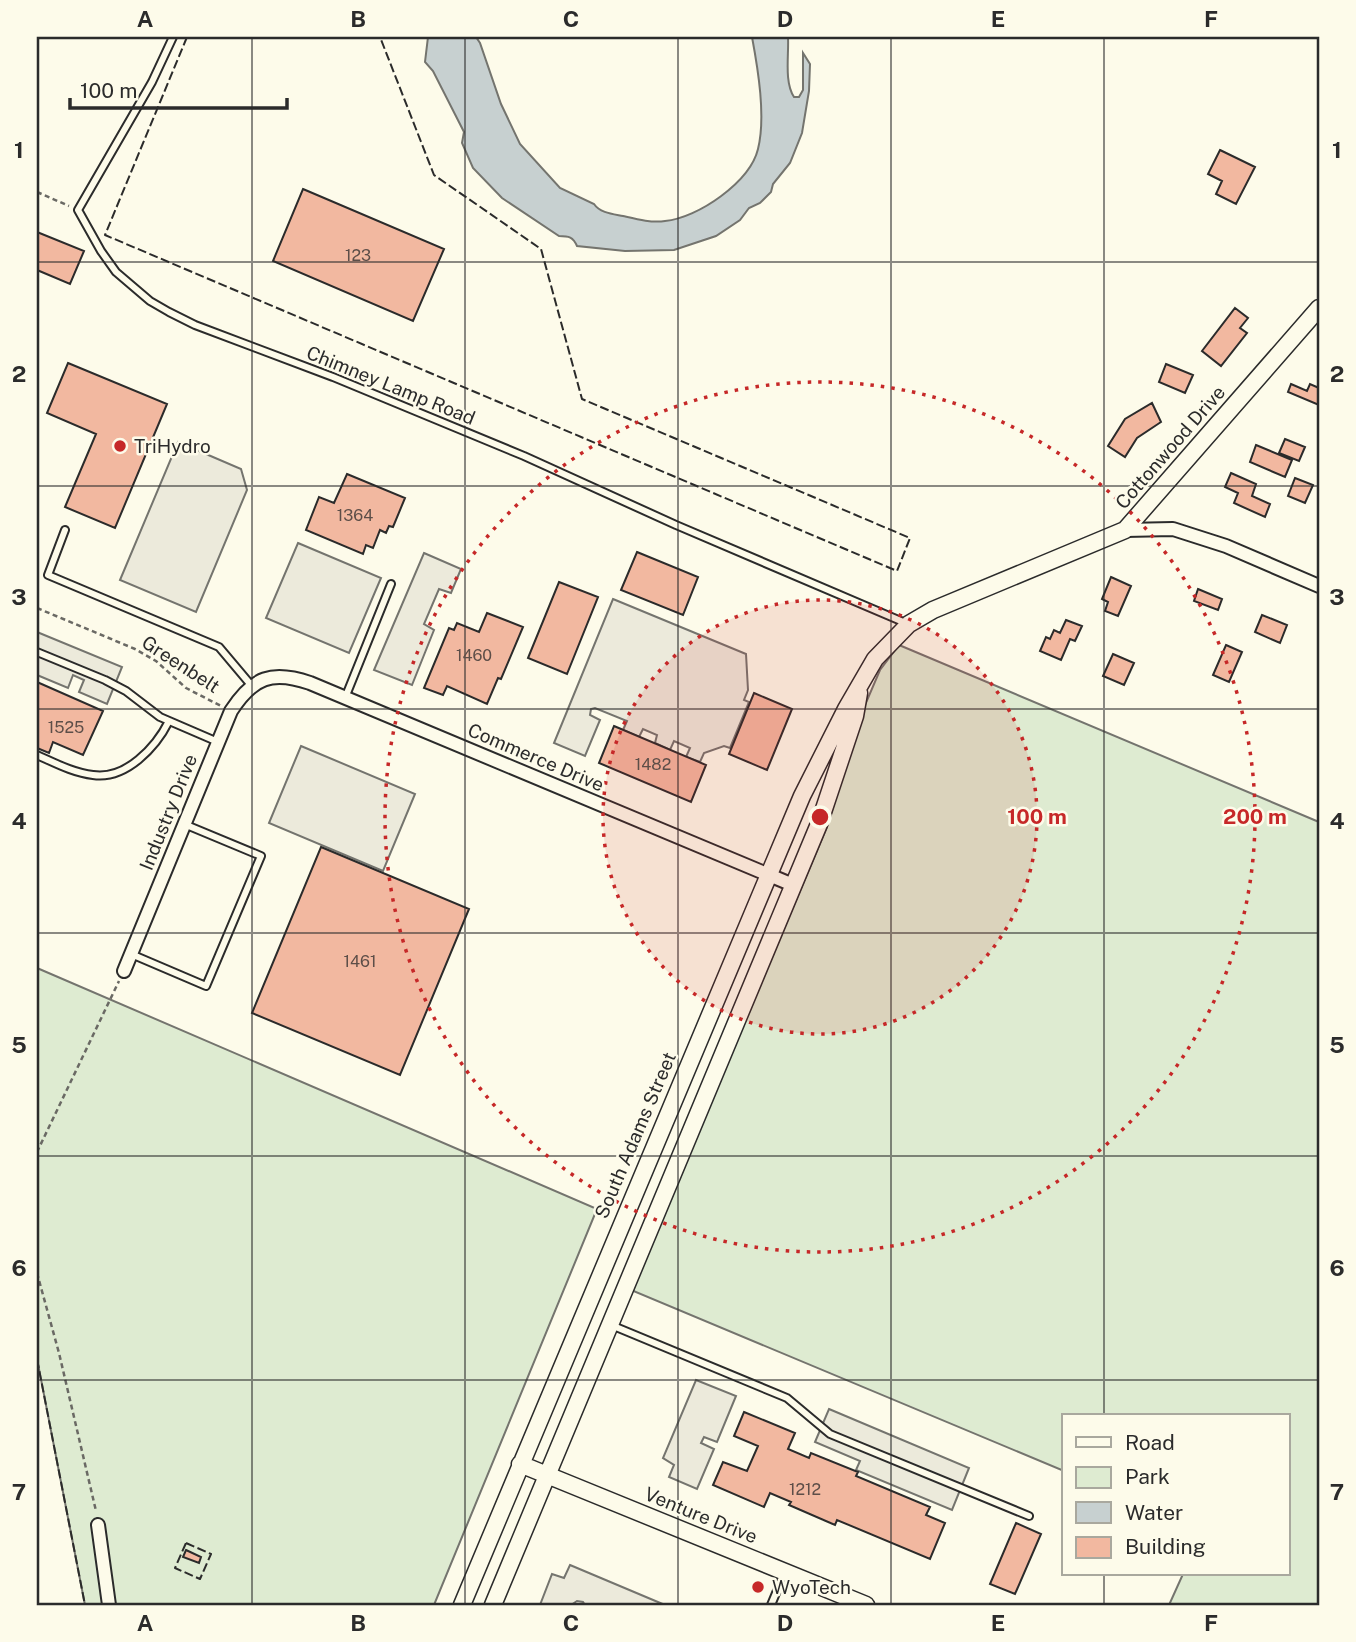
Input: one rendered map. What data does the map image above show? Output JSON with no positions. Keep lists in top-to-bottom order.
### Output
{
  "streets": {
    "street": [
      "Cottonwood Drive",
      "Commerce Drive",
      "Industry Drive",
      "South Adams Street",
      "Venture Drive"
    ],
    "lane": ["Chimney Lamp Road"],
    "path": ["Greenbelt"]
  },
  "crossings": [
    ["Chimney Lamp Road", "Cottonwood Drive"],
    ["Chimney Lamp Road", "South Adams Street"],
    ["Cottonwood Drive", "South Adams Street"],
    ["Greenbelt", "Industry Drive"],
    ["Commerce Drive", "Industry Drive"],
    ["Commerce Drive", "South Adams Street"],
    ["South Adams Street", "Venture Drive"]
  ],
  "places": ["TriHydro", "WyoTech"],
  "house_numbers": [
    "123",
    "1364",
    "1460",
    "1525",
    "1482",
    "1461",
    "1212"
  ],
  "legend": [
    "Road",
    "Park",
    "Water",
    "Building"
  ],
  "scale_bar": "100 m",
  "grid": {
    "columns": [
      "A",
      "B",
      "C",
      "D",
      "E",
      "F"
    ],
    "rows": [
      "1",
      "2",
      "3",
      "4",
      "5",
      "6",
      "7"
    ]
  },
  "rings": ["100 m", "200 m"]
}
